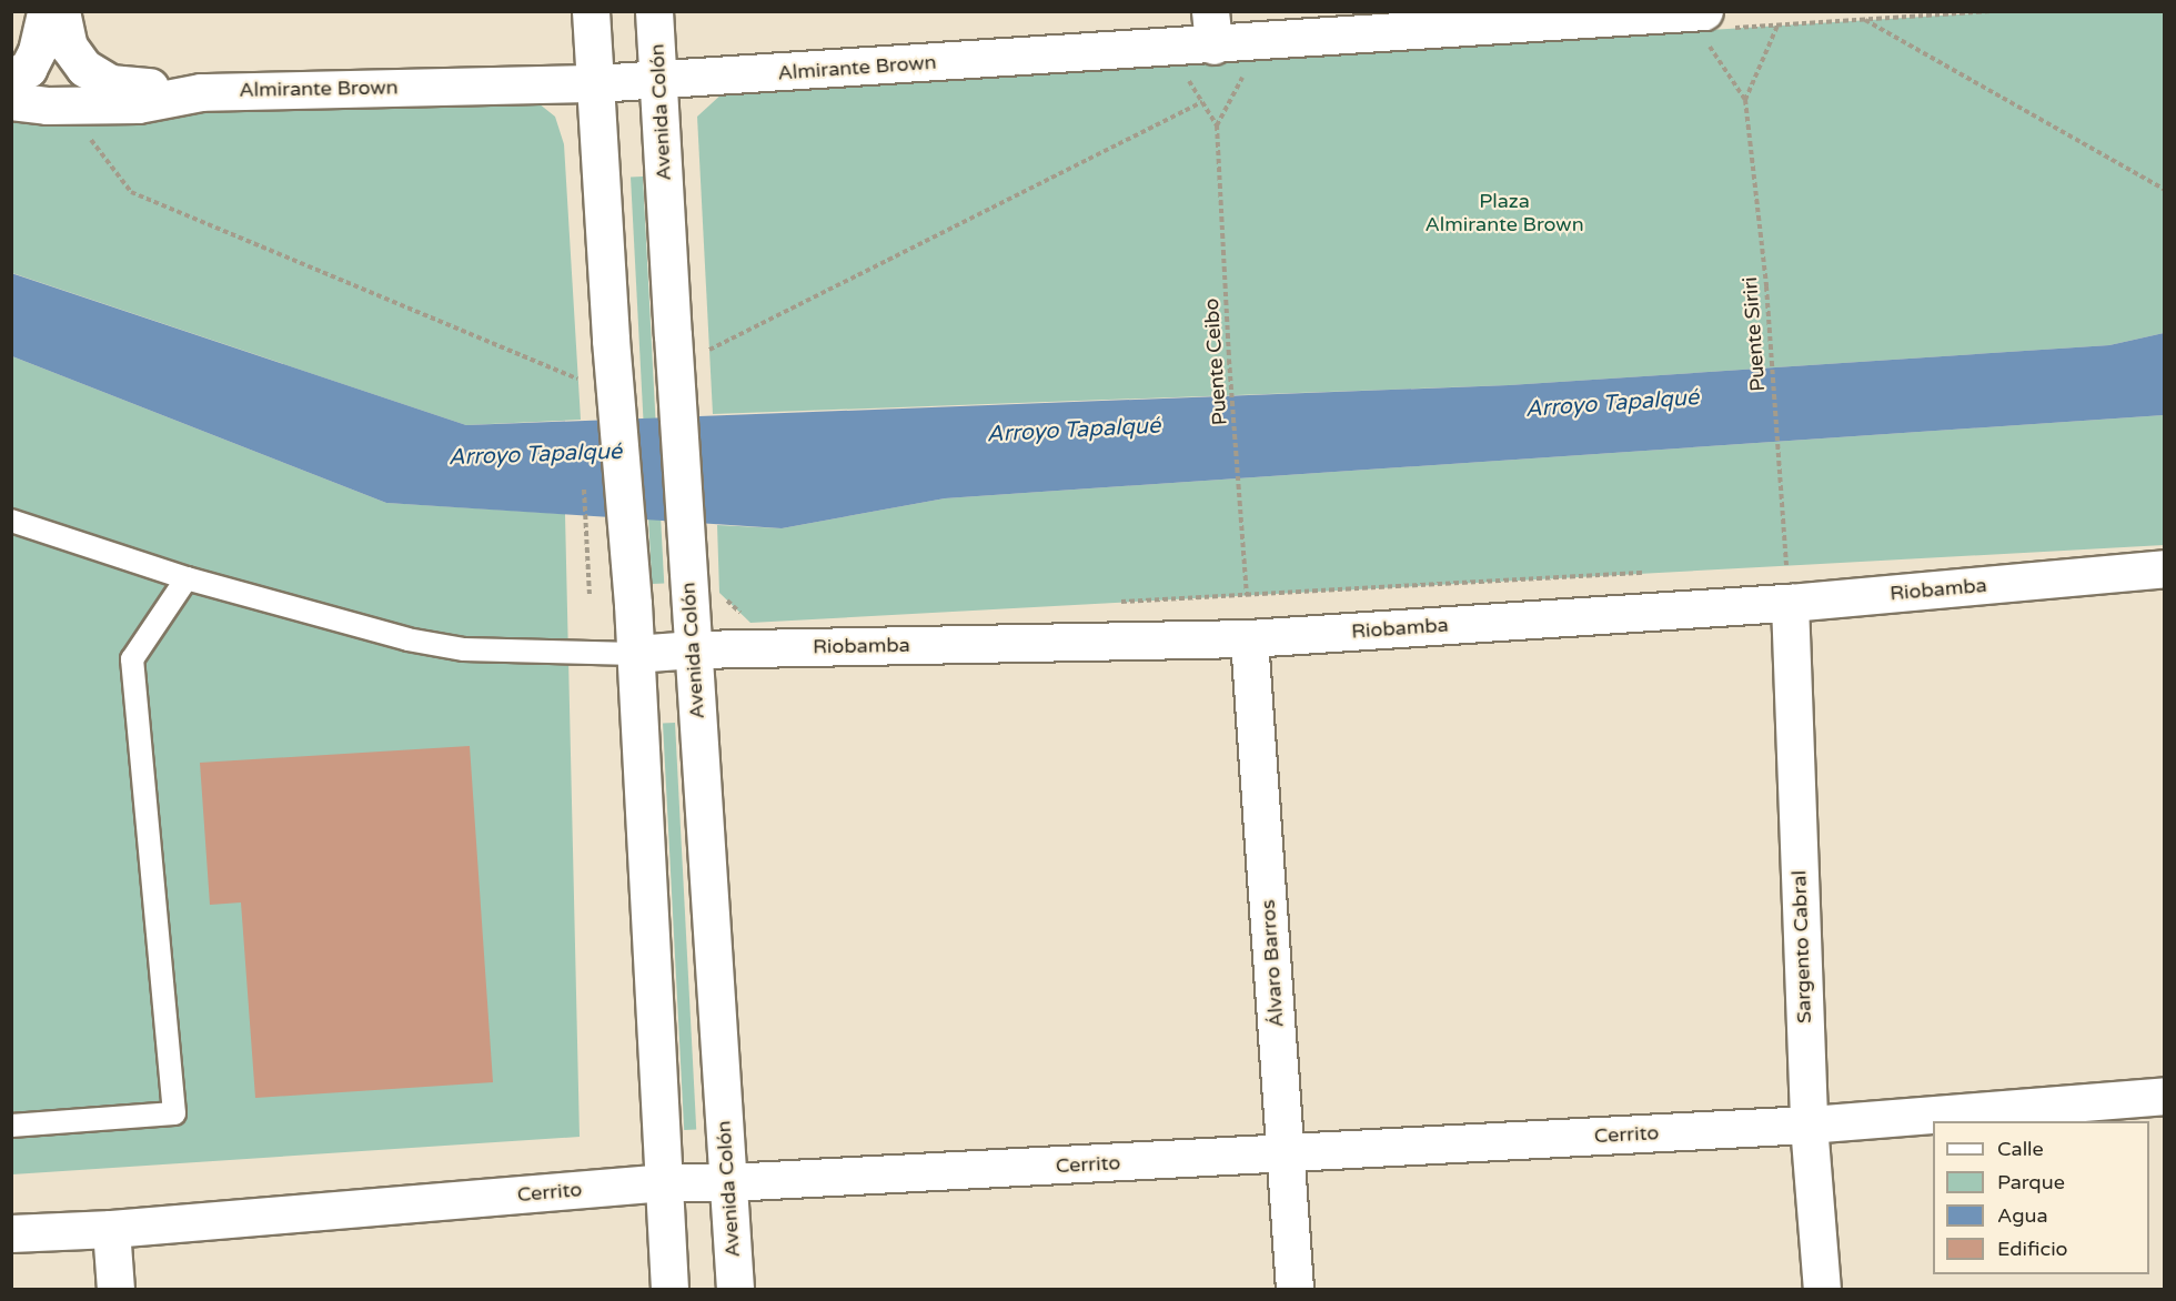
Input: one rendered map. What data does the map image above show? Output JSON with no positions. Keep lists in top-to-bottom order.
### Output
{
  "streets": {
    "street": [
      "Almirante Brown",
      "Avenida Colón",
      "Riobamba",
      "Sargento Cabral",
      "Álvaro Barros",
      "Cerrito"
    ],
    "path": ["Puente Siriri", "Puente Ceibo"]
  },
  "crossings": [
    ["Almirante Brown", "Avenida Colón"],
    ["Avenida Colón", "Riobamba"],
    ["Avenida Colón", "Cerrito"],
    ["Riobamba", "Sargento Cabral"],
    ["Riobamba", "Álvaro Barros"],
    ["Sargento Cabral", "Cerrito"],
    ["Álvaro Barros", "Cerrito"]
  ],
  "water": ["Arroyo Tapalqué"],
  "parks": ["Plaza Almirante Brown"],
  "legend": [
    "Calle",
    "Parque",
    "Agua",
    "Edificio"
  ]
}
